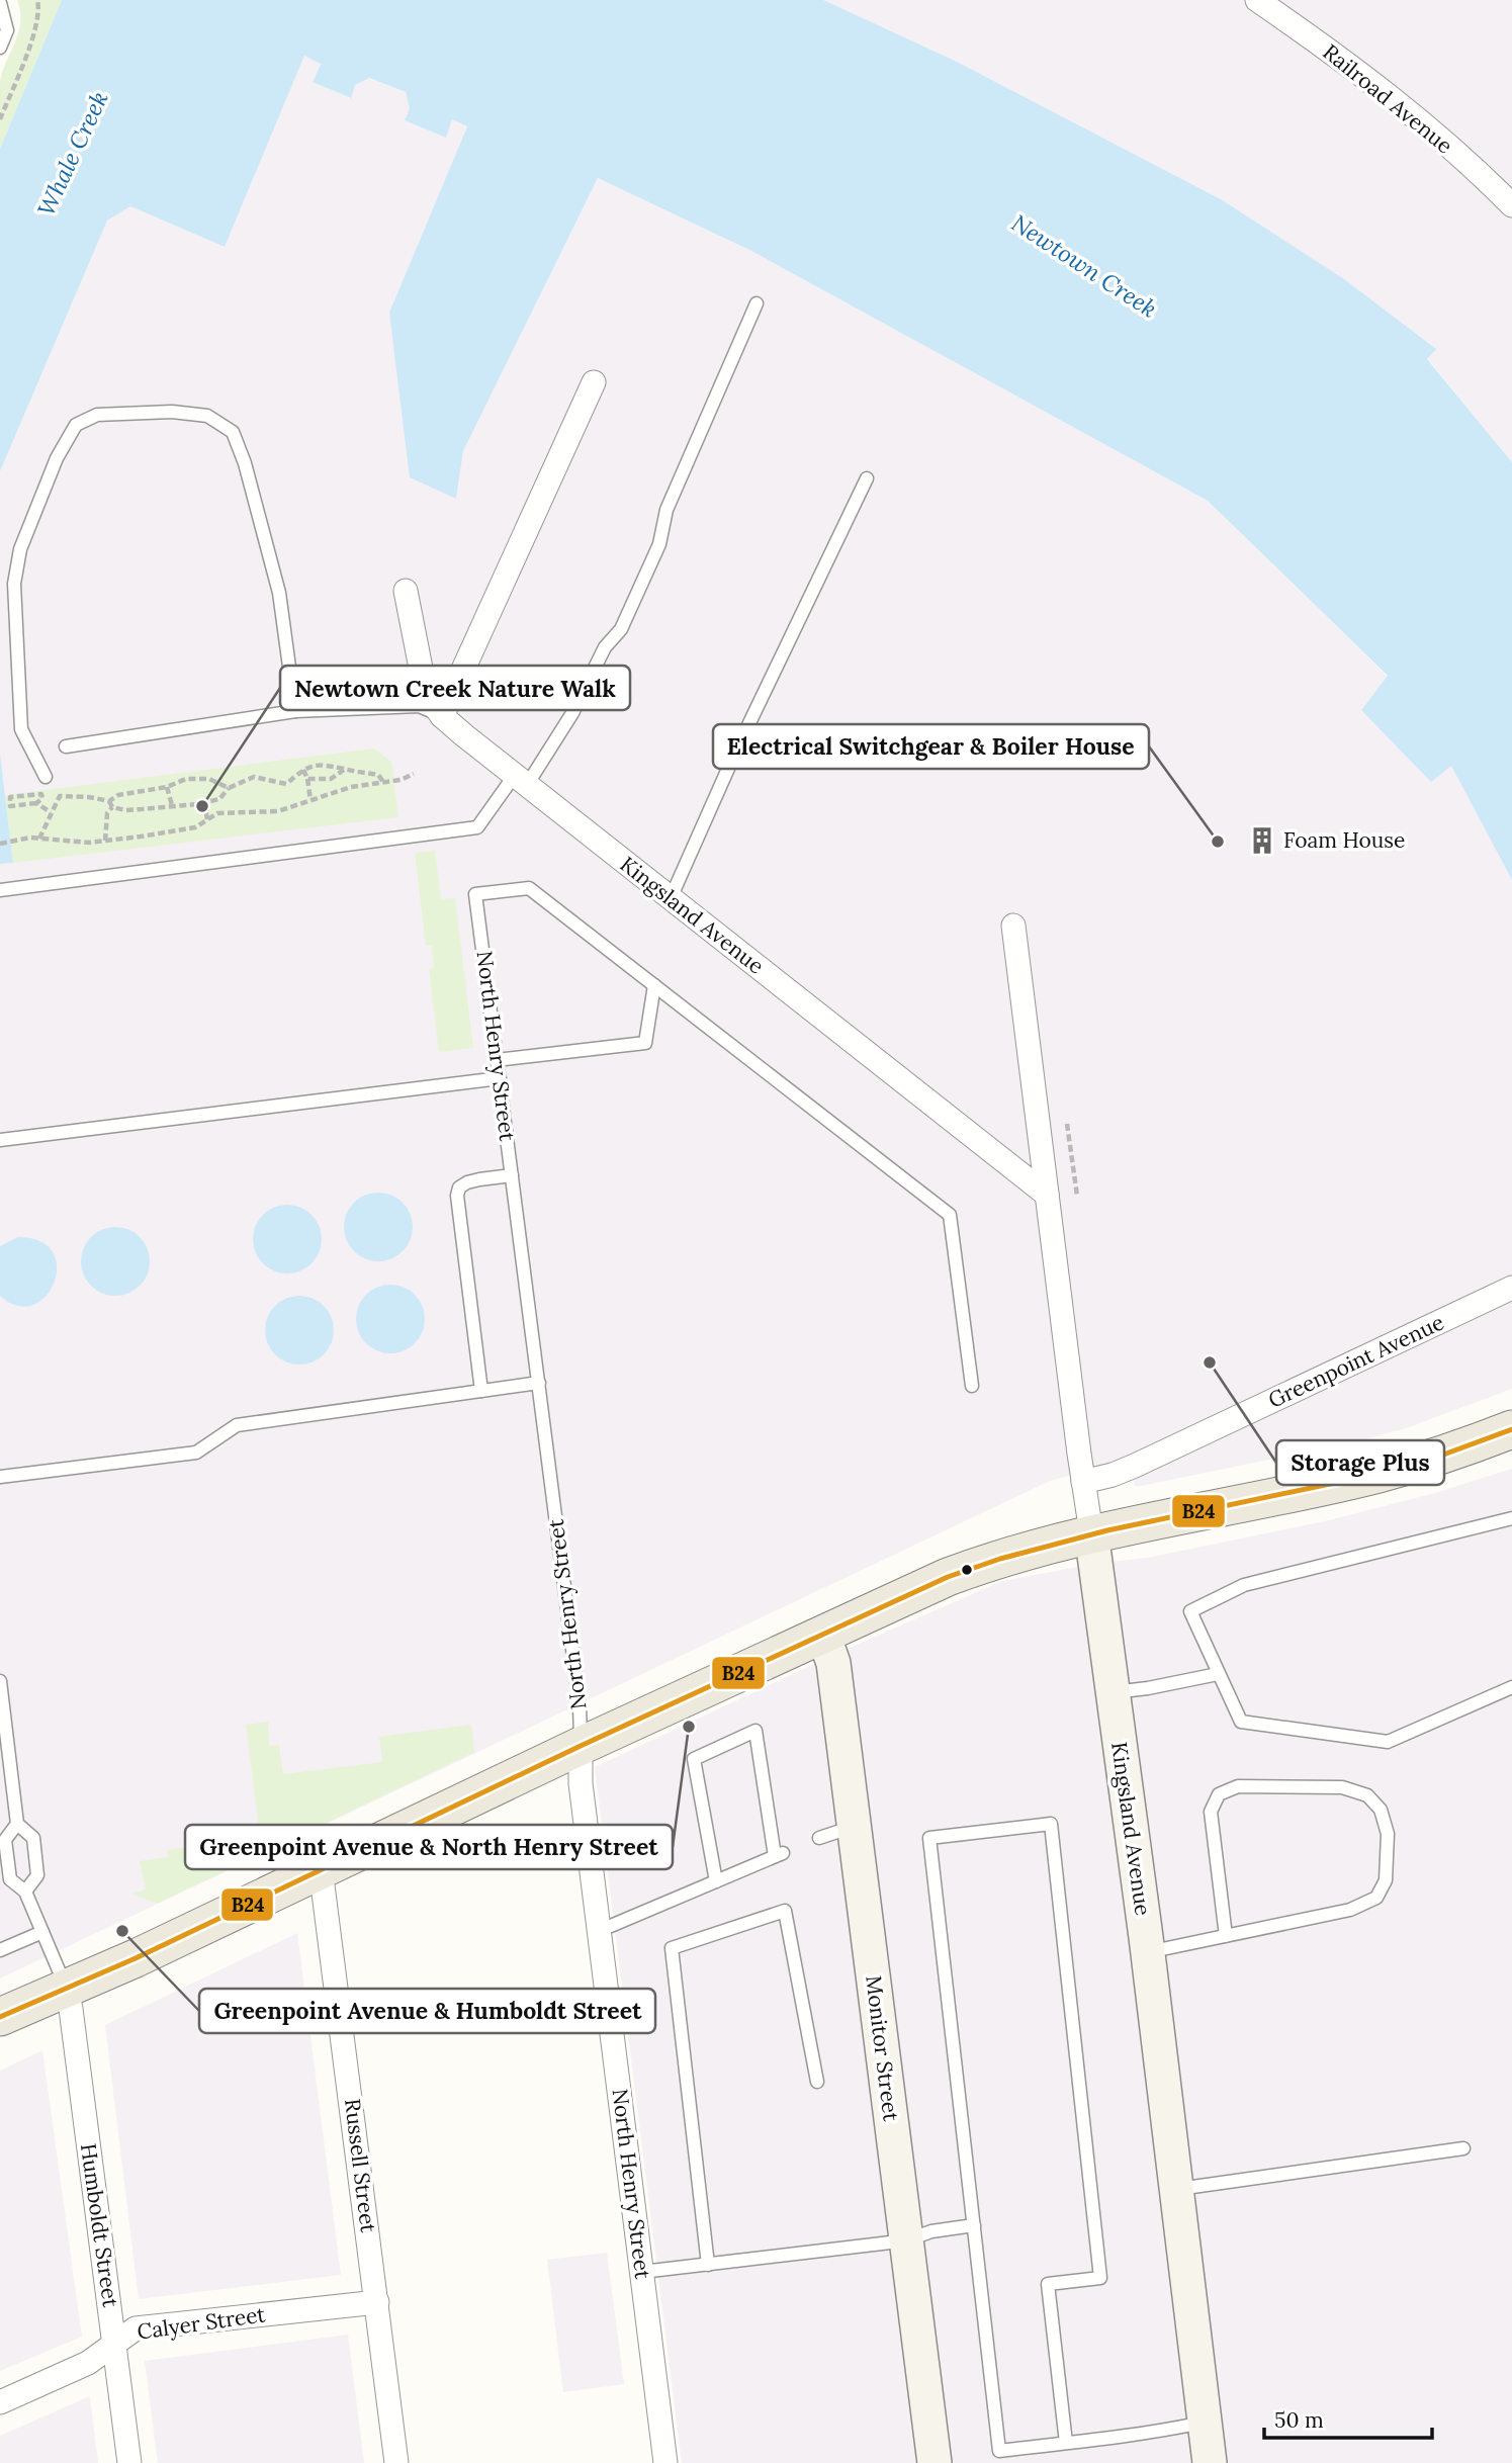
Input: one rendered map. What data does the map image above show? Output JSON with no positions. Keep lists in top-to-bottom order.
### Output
{
  "streets": {
    "main road": ["Kingsland Avenue", "Monitor Street"],
    "street": [
      "Railroad Avenue",
      "North Henry Street",
      "Greenpoint Avenue",
      "Russell Street",
      "Humboldt Street",
      "Calyer Street"
    ]
  },
  "crossings": [
    ["Kingsland Avenue", "Greenpoint Avenue"],
    ["Russell Street", "Calyer Street"],
    ["Humboldt Street", "Calyer Street"]
  ],
  "water": ["Whale Creek", "Newtown Creek"],
  "places": {
    "other": [
      "Newtown Creek Nature Walk",
      "Electrical Switchgear & Boiler House",
      "Storage Plus",
      "Greenpoint Avenue & North Henry Street",
      "Greenpoint Avenue & Humboldt Street"
    ],
    "building": ["Foam House"]
  },
  "lines": ["transit line B24"],
  "scale_bar": "50 m"
}
